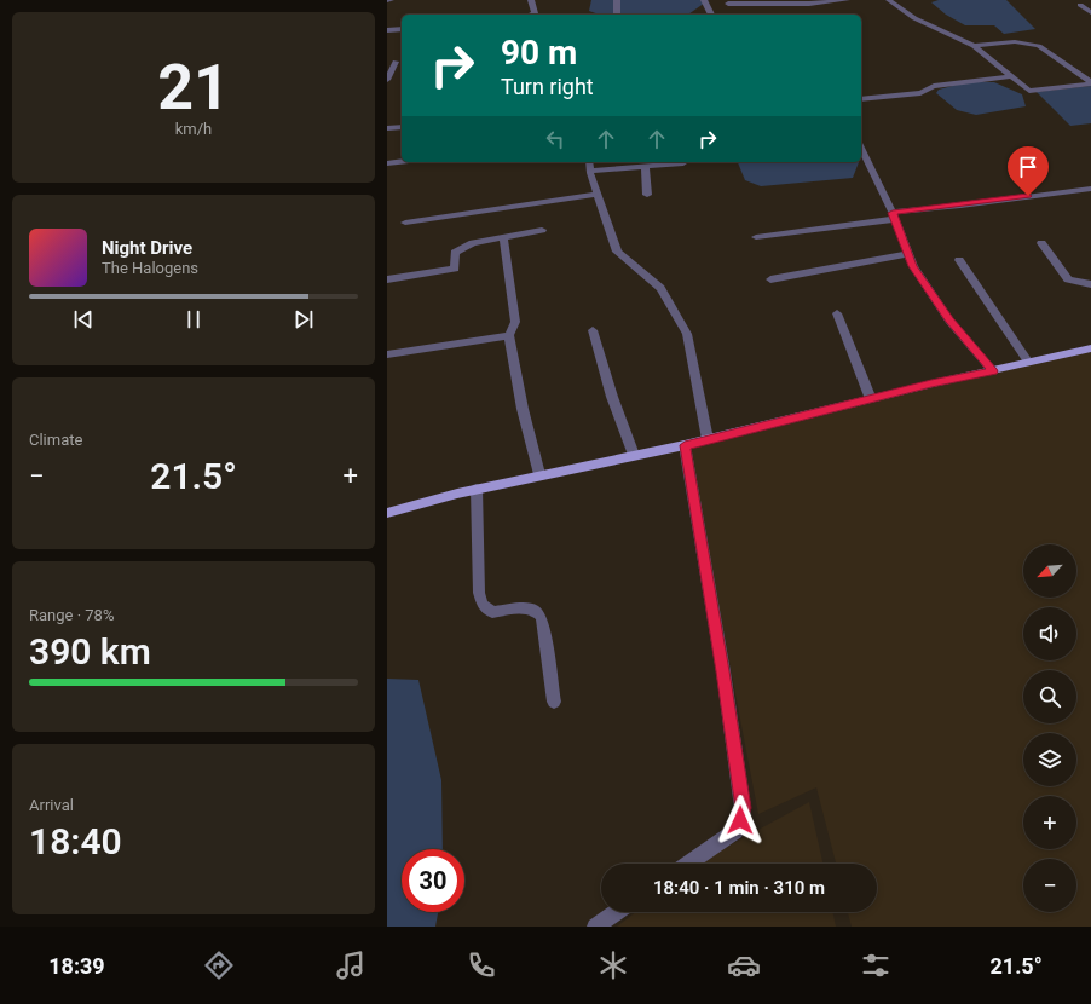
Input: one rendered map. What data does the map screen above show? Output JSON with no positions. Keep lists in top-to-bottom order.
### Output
{
  "north": "bottom left",
  "page": {
    "tile": [
      ["21", "km/h"],
      "Climate",
      ["Range · 78%", "390 km"],
      ["Arrival", "18:40"]
    ],
    "turn": ["90 m", "Turn right"],
    "song": ["Night Drive", "The Halogens"],
    "heat": ["−", "21.5°", "+"],
    "map_buttons": ["+", "−"],
    "limit": "30",
    "trip": "18:40 · 1 min · 310 m",
    "tabs": ["18:39", "21.5°"]
  }
}
